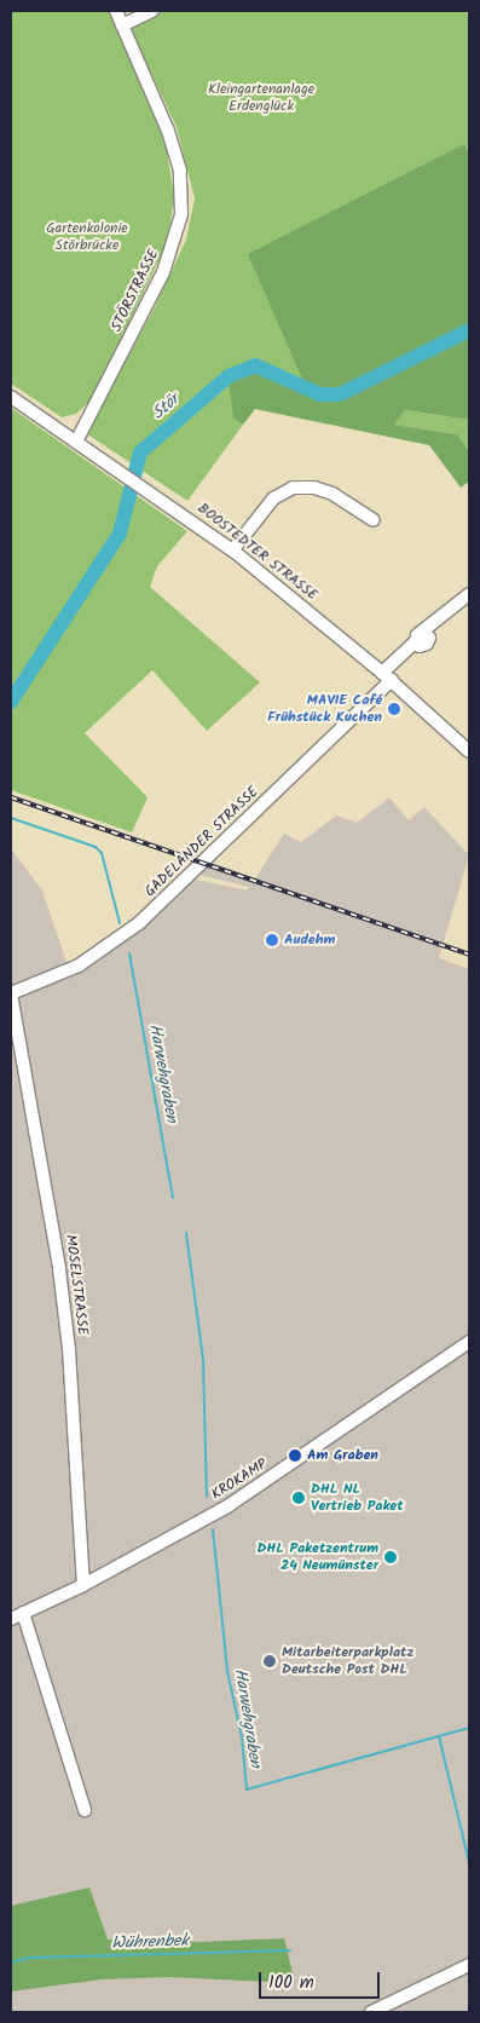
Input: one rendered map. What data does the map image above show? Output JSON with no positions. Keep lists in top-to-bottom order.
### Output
{
  "streets": {
    "street": [
      "STÖRSTRASSE",
      "BOOSTEDTER STRASSE",
      "GADELANDER STRASSE",
      "MOSELSTRASSE",
      "KROKAMP"
    ]
  },
  "crossings": [
    ["STÖRSTRASSE", "BOOSTEDTER STRASSE"],
    ["BOOSTEDTER STRASSE", "GADELANDER STRASSE"],
    ["GADELANDER STRASSE", "MOSELSTRASSE"],
    ["MOSELSTRASSE", "KROKAMP"]
  ],
  "water": ["Stör", "Harwehgraben", "Wührenbek"],
  "parks": ["Kleingartenanlage Erdenglück", "Gartenkolonie Störbrücke"],
  "places": [
    "MAVIE Café Frühstück Kuchen",
    "Audehm",
    "Am Graben",
    "DHL NL Vertrieb Paket",
    "DHL Paketzentrum 24 Neumünster",
    "Mitarbeiterparkplatz Deutsche Post DHL"
  ],
  "scale_bar": "100 m"
}
